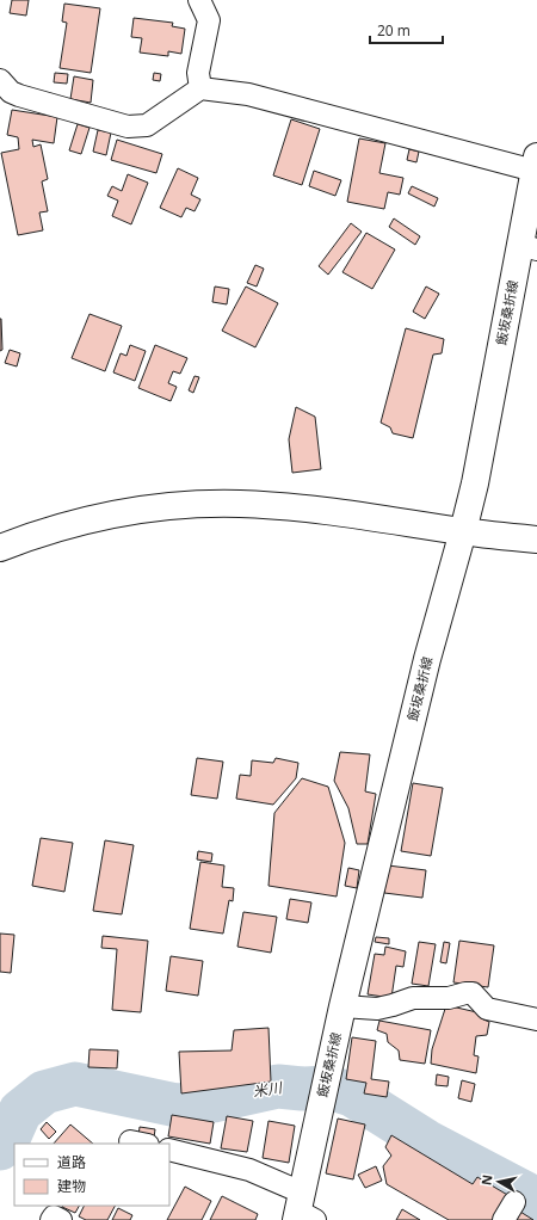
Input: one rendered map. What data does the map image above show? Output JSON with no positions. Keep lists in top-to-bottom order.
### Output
{
  "streets": {
    "main road": ["飯坂桑折線"]
  },
  "water": ["米川"],
  "legend": ["道路", "建物"],
  "scale_bar": "20 m",
  "north": "left"
}
